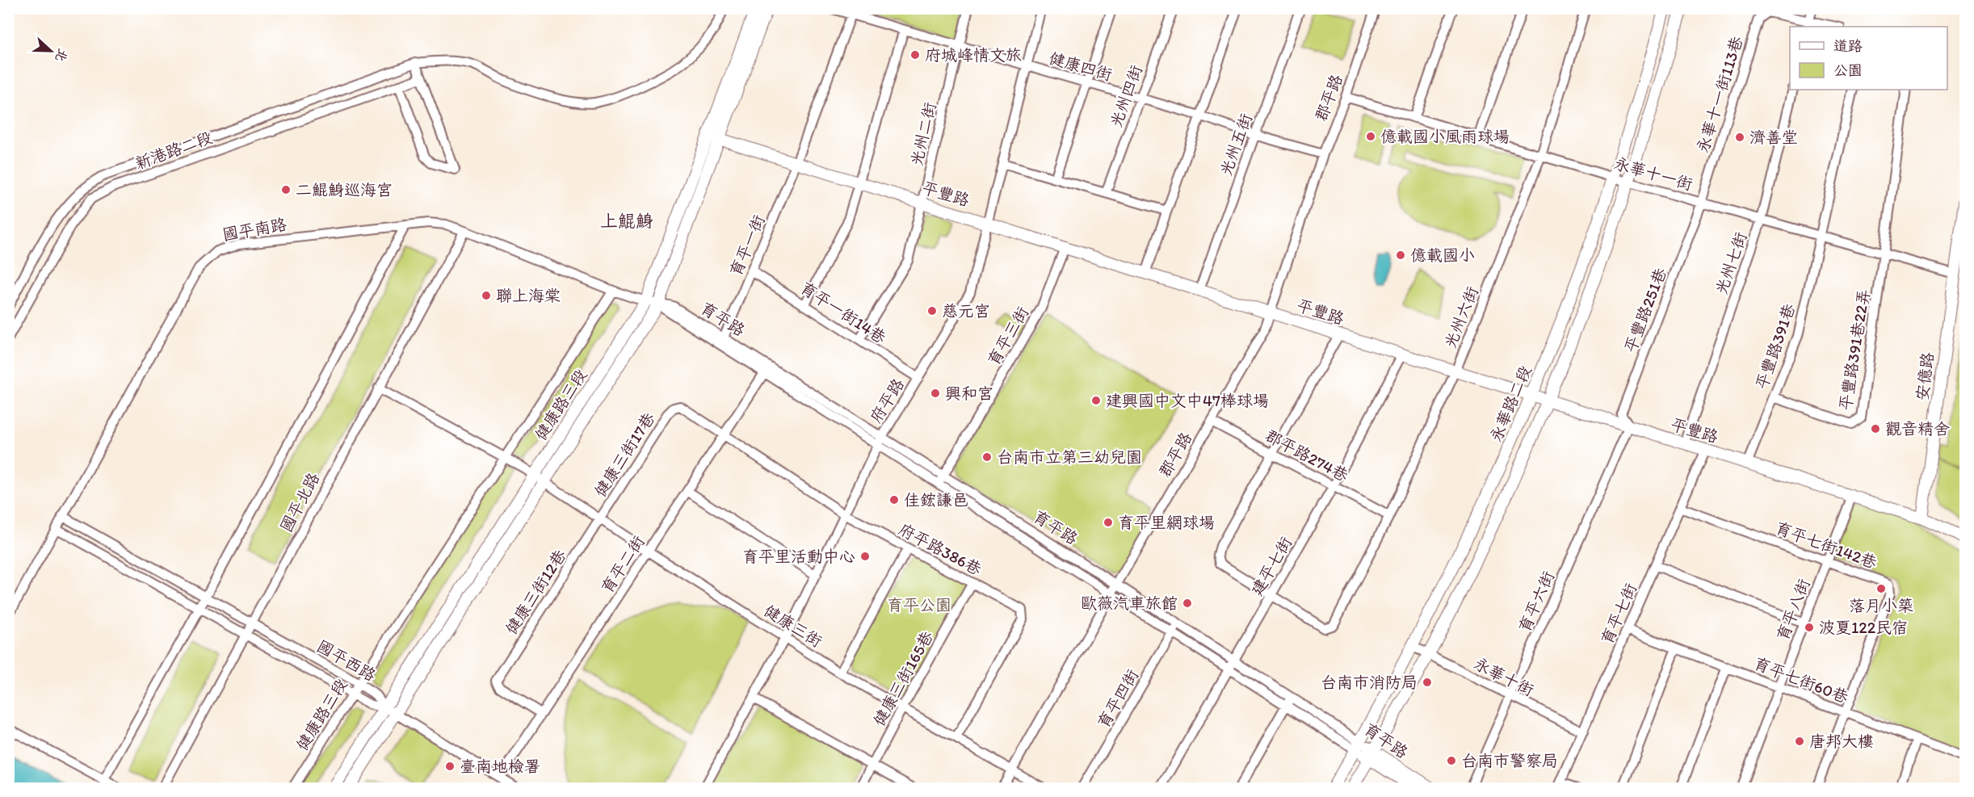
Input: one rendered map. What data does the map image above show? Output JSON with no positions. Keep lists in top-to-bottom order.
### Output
{
  "streets": {
    "street": [
      "健康四街",
      "永華十一街113巷",
      "光州四街",
      "郡平路",
      "光州二街",
      "光州五街",
      "新港路二段",
      "永華十一街",
      "平豐路",
      "國平南路",
      "育平一街",
      "光州七街",
      "平豐路251巷",
      "育平一街14巷",
      "光州六街",
      "育平路",
      "育平三街",
      "平豐路391巷",
      "平豐路391巷22弄",
      "安億路",
      "府平路",
      "永華路二段",
      "健康路三段",
      "健康三街17巷",
      "郡平路274巷",
      "國平北路",
      "育平七街142巷",
      "府平路386巷",
      "育平二街",
      "建平七街",
      "健康三街12巷",
      "育平六街",
      "育平八街",
      "育平七街",
      "健康三街",
      "國平西路",
      "永華十街",
      "健康三街165巷",
      "育平七街60巷",
      "育平四街"
    ]
  },
  "crossings": [
    ["健康四街", "光州四街"],
    ["健康四街", "郡平路"],
    ["健康四街", "光州二街"],
    ["健康四街", "光州五街"],
    ["健康四街", "育平一街"],
    ["健康四街", "府平路"],
    ["永華十一街113巷", "永華十一街"],
    ["永華十一街113巷", "平豐路251巷"],
    ["郡平路", "永華十一街"],
    ["郡平路", "平豐路"],
    ["郡平路", "育平路"],
    ["郡平路", "郡平路274巷"],
    ["郡平路", "健康三街"],
    ["光州二街", "平豐路"],
    ["光州二街", "育平一街14巷"],
    ["光州五街", "平豐路"],
    ["永華十一街", "光州七街"],
    ["永華十一街", "平豐路251巷"],
    ["永華十一街", "光州六街"],
    ["永華十一街", "平豐路391巷"],
    ["永華十一街", "平豐路391巷22弄"],
    ["永華十一街", "安億路"],
    ["永華十一街", "永華路二段"],
    ["平豐路", "育平一街"],
    ["平豐路", "光州七街"],
    ["平豐路", "平豐路251巷"],
    ["平豐路", "光州六街"],
    ["平豐路", "育平三街"],
    ["平豐路", "平豐路391巷"],
    ["平豐路", "安億路"],
    ["平豐路", "府平路"],
    ["平豐路", "永華路二段"],
    ["平豐路", "健康路三段"],
    ["平豐路", "建平七街"],
    ["平豐路", "育平六街"],
    ["平豐路", "育平八街"],
    ["平豐路", "育平七街"],
    ["國平南路", "育平路"],
    ["國平南路", "健康路三段"],
    ["國平南路", "國平北路"],
    ["國平南路", "國平西路"],
    ["育平一街", "育平一街14巷"],
    ["育平一街", "育平路"],
    ["平豐路251巷", "育平六街"],
    ["育平一街14巷", "府平路"],
    ["光州六街", "郡平路274巷"],
    ["光州六街", "建平七街"],
    ["育平路", "育平三街"],
    ["育平路", "府平路"],
    ["育平路", "永華路二段"],
    ["育平路", "健康路三段"],
    ["育平路", "育平二街"],
    ["育平路", "建平七街"],
    ["育平路", "育平四街"],
    ["平豐路391巷", "平豐路391巷22弄"],
    ["府平路", "健康三街17巷"],
    ["府平路", "府平路386巷"],
    ["府平路", "健康三街"],
    ["永華路二段", "永華十街"],
    ["健康路三段", "健康三街"],
    ["健康路三段", "國平西路"],
    ["健康三街17巷", "府平路386巷"],
    ["健康三街17巷", "育平二街"],
    ["健康三街17巷", "健康三街12巷"],
    ["健康三街17巷", "健康三街"],
    ["郡平路274巷", "建平七街"],
    ["國平北路", "健康三街"],
    ["國平北路", "國平西路"],
    ["育平七街142巷", "育平八街"],
    ["育平七街142巷", "育平七街"],
    ["育平七街142巷", "育平七街60巷"],
    ["府平路386巷", "健康三街"],
    ["府平路386巷", "健康三街165巷"],
    ["育平二街", "健康三街12巷"],
    ["育平二街", "健康三街"],
    ["健康三街12巷", "健康三街"],
    ["育平六街", "永華十街"],
    ["育平八街", "育平七街60巷"],
    ["育平七街", "永華十街"],
    ["育平七街", "育平七街60巷"],
    ["健康三街", "健康三街165巷"]
  ],
  "districts": ["上鯤鯓"],
  "parks": ["育平公園"],
  "places": [
    "府城峰情文旅",
    "億載國小風雨球場",
    "濟善堂",
    "二鯤鯓巡海宮",
    "億載國小",
    "聯上海棠",
    "慈元宮",
    "興和宮",
    "建興國中文中47棒球場",
    "觀音精舍",
    "台南市立第三幼兒園",
    "佳鋐謙邑",
    "育平里網球場",
    "育平里活動中心",
    "落月小築",
    "歐薇汽車旅館",
    "波夏122民宿",
    "台南市消防局",
    "唐邦大樓",
    "台南市警察局",
    "臺南地檢署"
  ],
  "legend": ["道路", "公園"],
  "north": "right"
}
